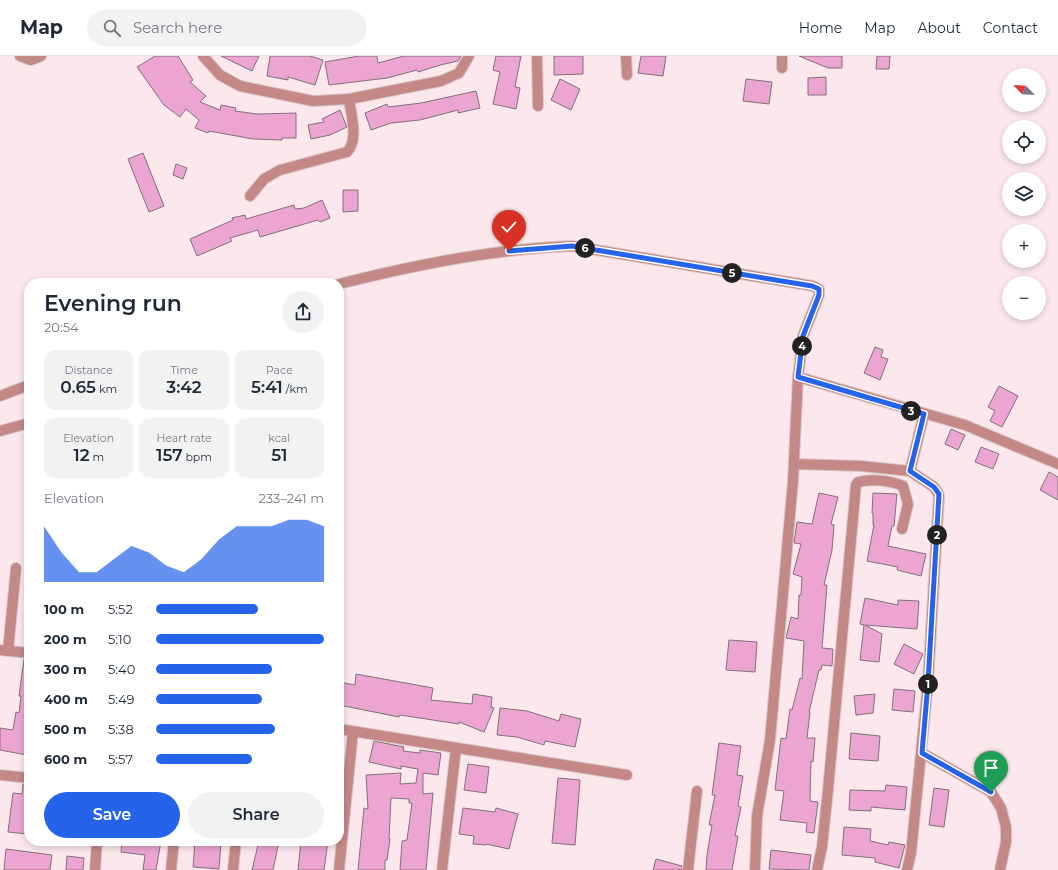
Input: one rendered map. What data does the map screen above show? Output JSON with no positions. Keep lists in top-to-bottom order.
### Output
{
  "north": "top left",
  "page": {
    "header": "Map",
    "search": "Search here",
    "nav": [
      "Home",
      "Map",
      "About",
      "Contact"
    ],
    "map_buttons": ["+", "−"],
    "pins": [
      "6",
      "5",
      "4",
      "3",
      "2",
      "1"
    ],
    "heading": ["Evening run", "20:54"],
    "stats": [
      ["Distance", "0.65 km"],
      ["Time", "3:42"],
      ["Pace", "5:41 /km"],
      ["Elevation", "12 m"],
      ["Heart rate", "157 bpm"],
      ["kcal", "51"]
    ],
    "chart": ["Elevation", "233–241 m"],
    "list": [
      {
        "name": "100 m",
        "note": "5:52"
      },
      {
        "name": "200 m",
        "note": "5:10"
      },
      {
        "name": "300 m",
        "note": "5:40"
      },
      {
        "name": "400 m",
        "note": "5:49"
      },
      {
        "name": "500 m",
        "note": "5:38"
      },
      {
        "name": "600 m",
        "note": "5:57"
      }
    ],
    "buttons": ["Save", "Share"]
  }
}
